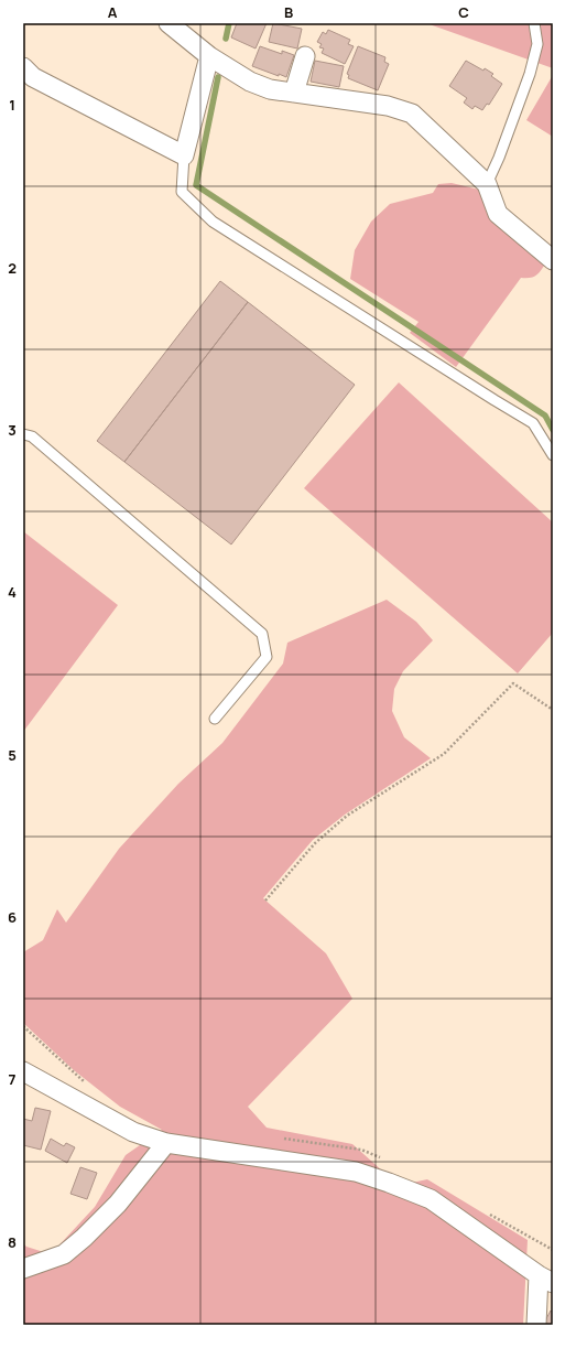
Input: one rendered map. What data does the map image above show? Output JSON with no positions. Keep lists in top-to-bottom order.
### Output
{
  "grid": {
    "columns": ["A", "B", "C"],
    "rows": [
      "1",
      "2",
      "3",
      "4",
      "5",
      "6",
      "7",
      "8"
    ]
  }
}
